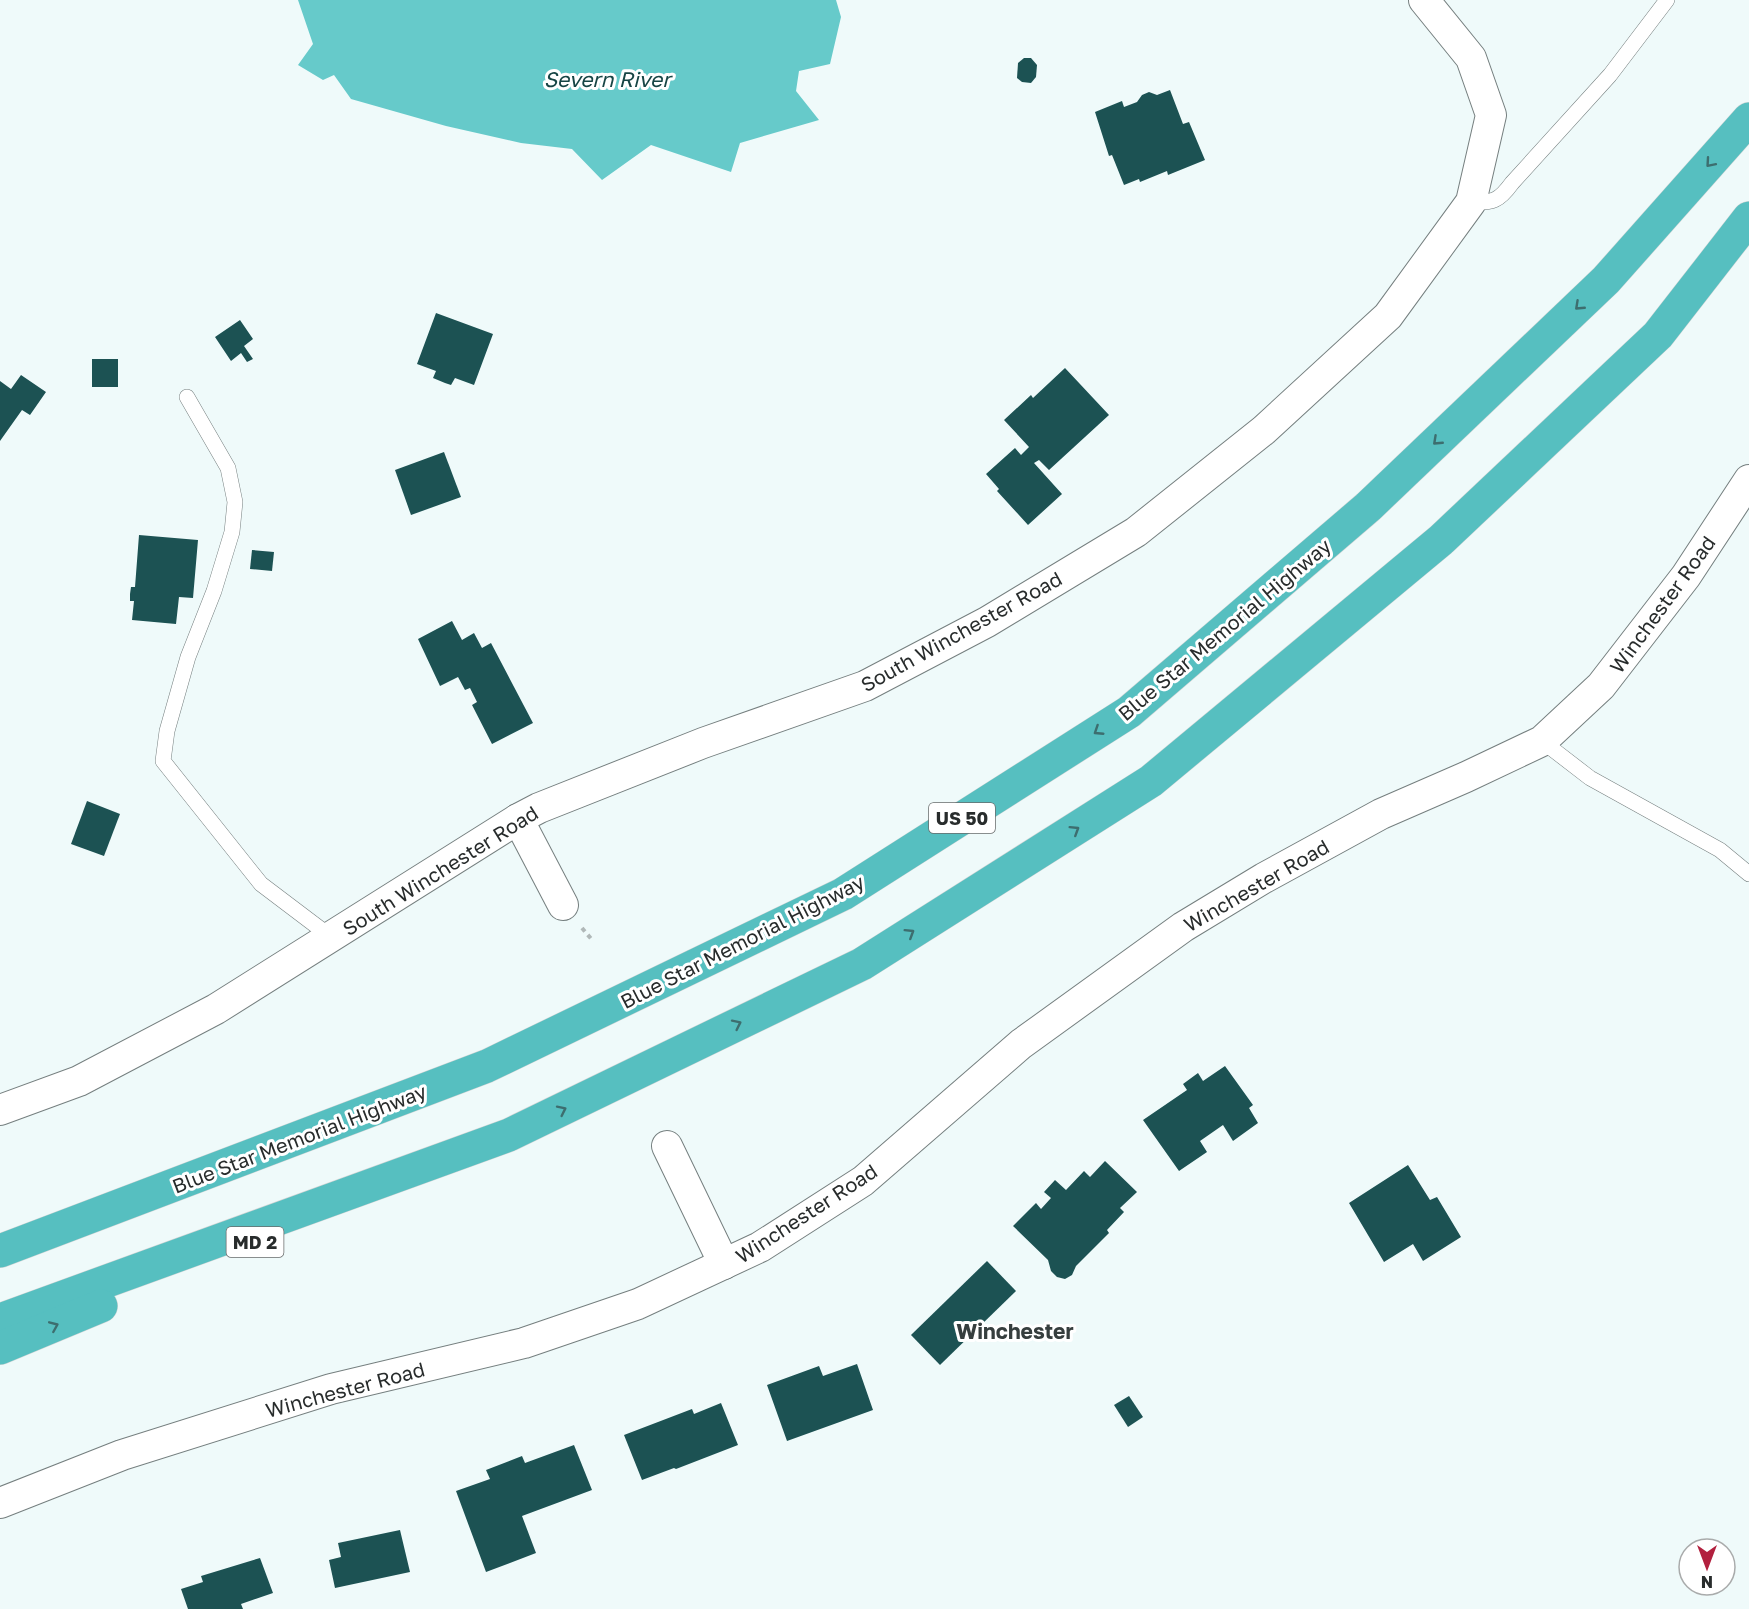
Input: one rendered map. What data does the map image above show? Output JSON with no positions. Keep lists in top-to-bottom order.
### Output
{
  "streets": {
    "highway": ["Blue Star Memorial Highway", "US 50", "MD 2"],
    "street": ["Winchester Road", "South Winchester Road"]
  },
  "districts": ["Winchester"],
  "water": ["Severn River"],
  "north": "bottom"
}
